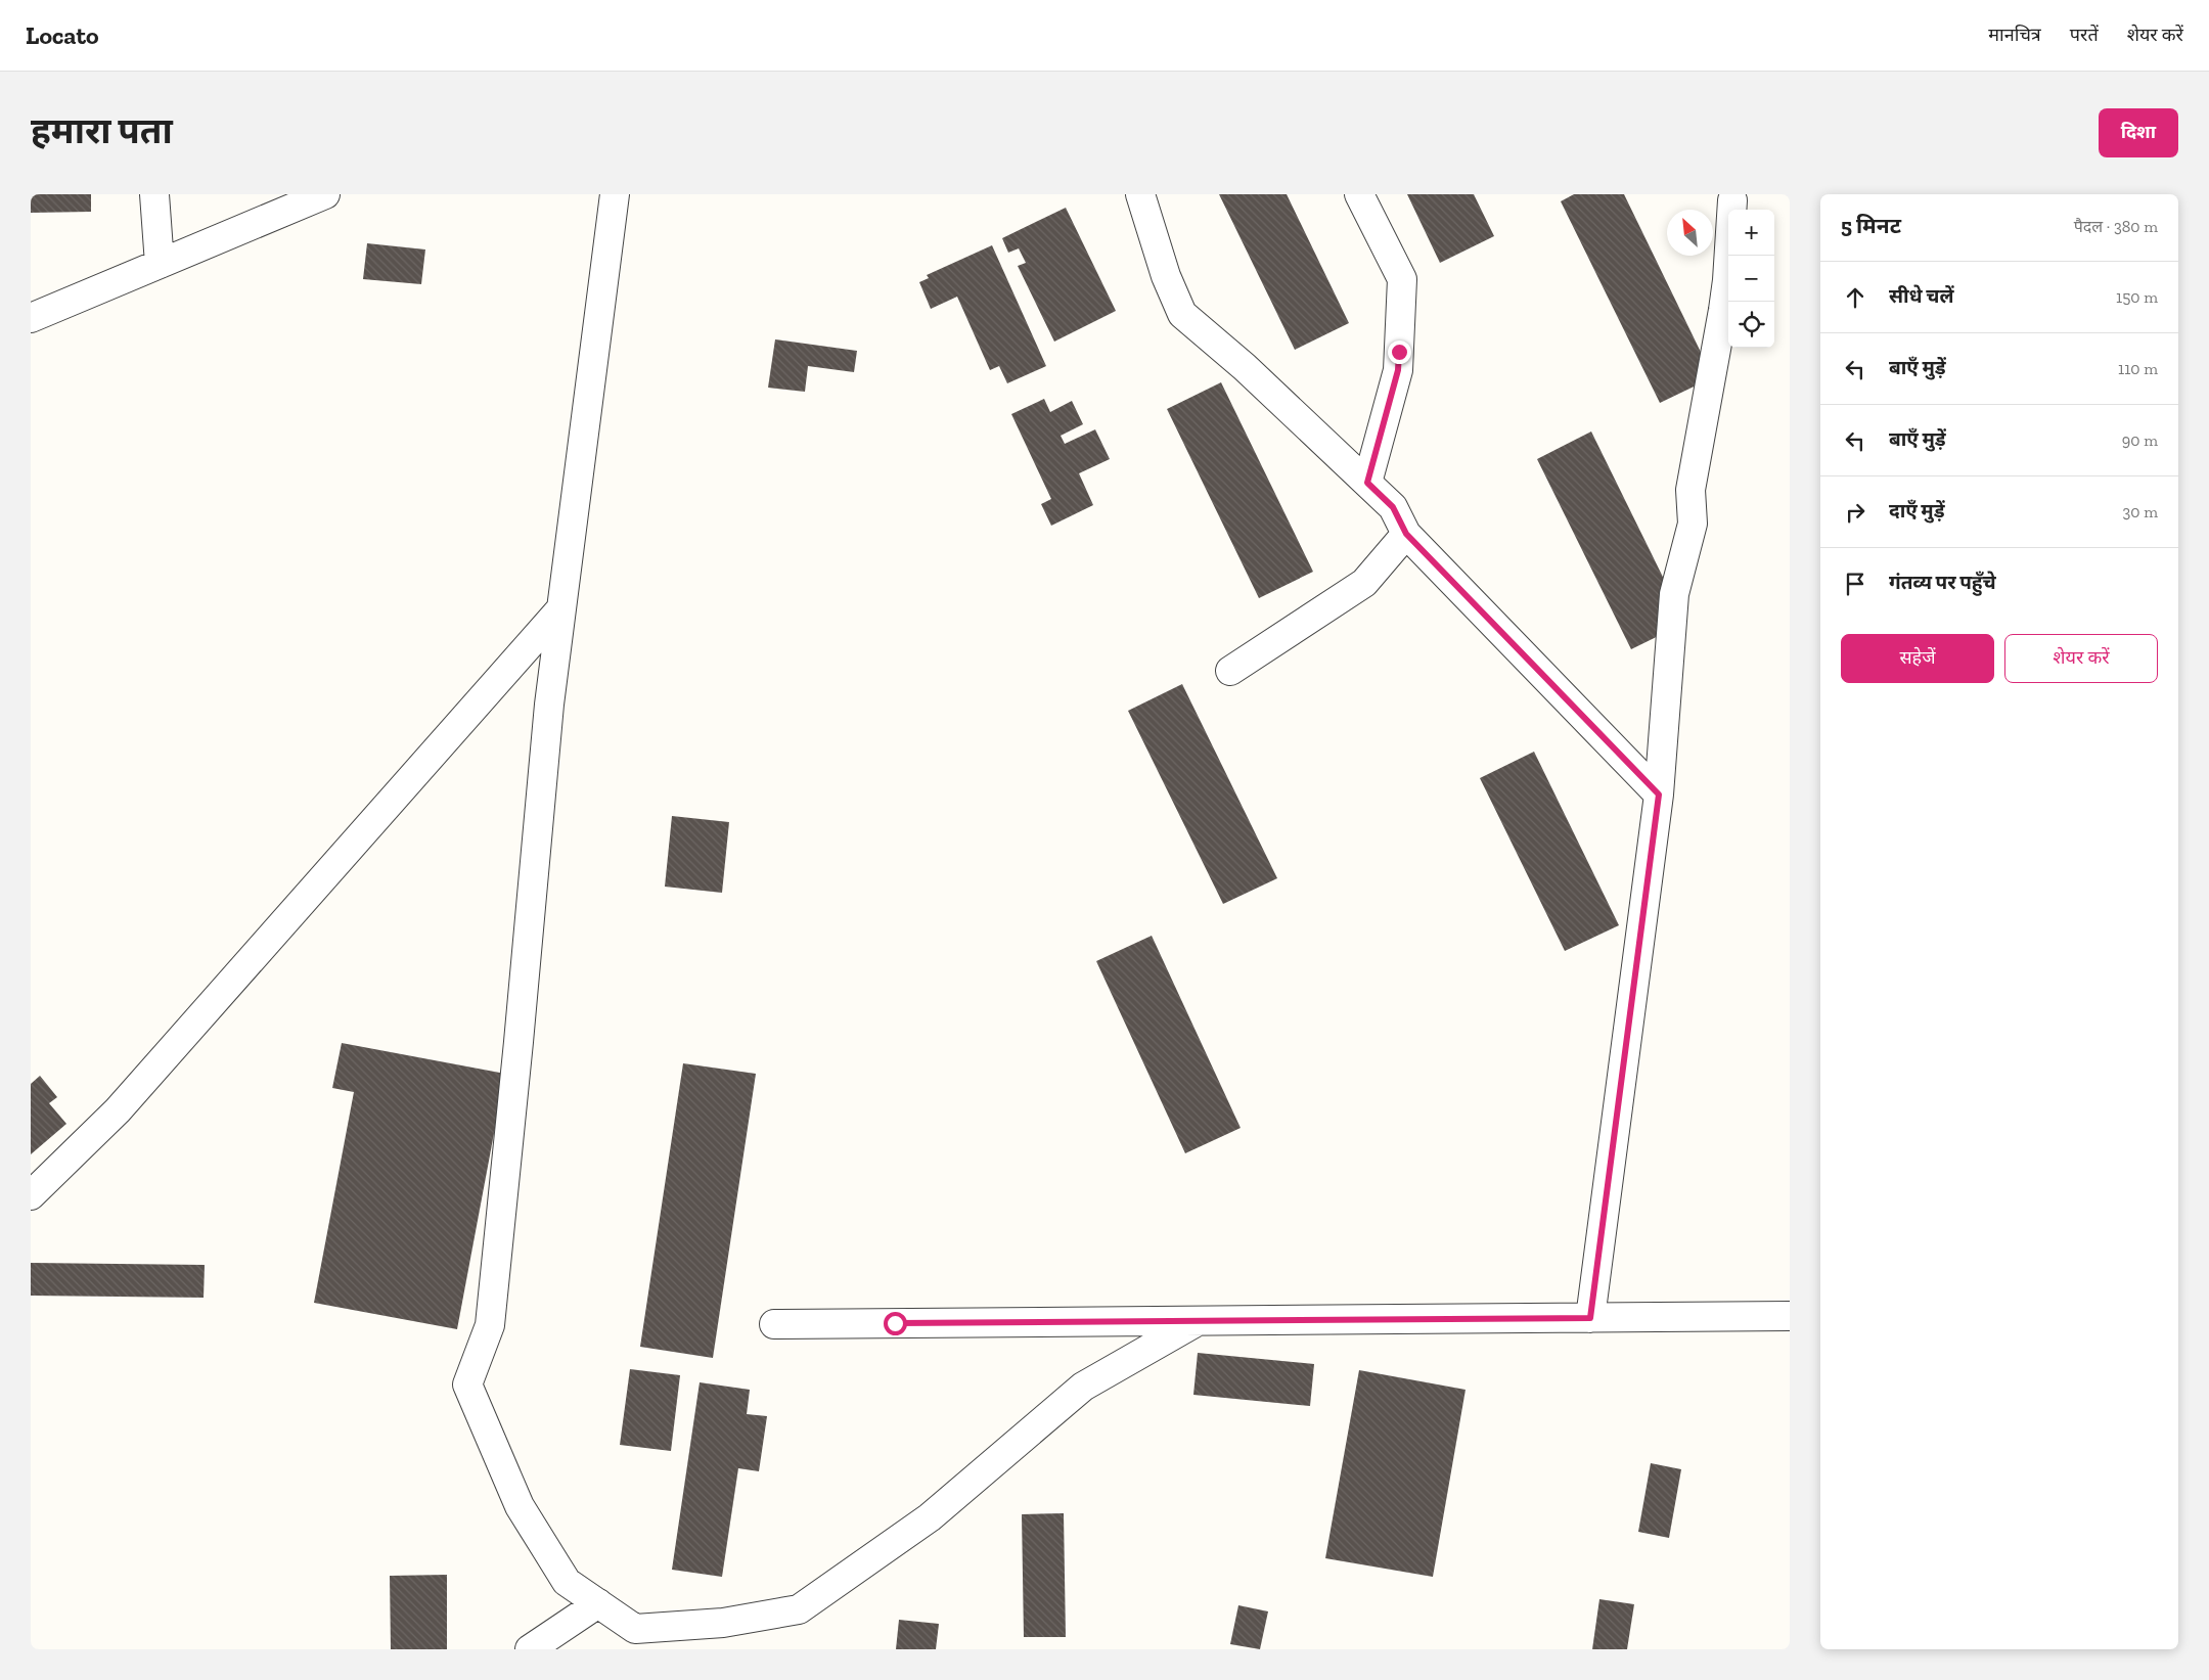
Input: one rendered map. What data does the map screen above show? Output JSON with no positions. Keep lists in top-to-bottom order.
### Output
{
  "north": "top left",
  "page": {
    "header": "Locato",
    "nav": ["मानचित्र", "परतें", "शेयर करें"],
    "buttons": [
      "दिशा",
      ["सहेजें", "शेयर करें"]
    ],
    "title": "हमारा पता",
    "heading": ["5 मिनट", "पैदल · 380 m"],
    "map_buttons": ["+", "−"],
    "list": [
      ["सीधे चलें", "150 m"],
      ["बाएँ मुड़ें", "110 m"],
      ["बाएँ मुड़ें", "90 m"],
      ["दाएँ मुड़ें", "30 m"],
      "गंतव्य पर पहुँचे"
    ]
  }
}
